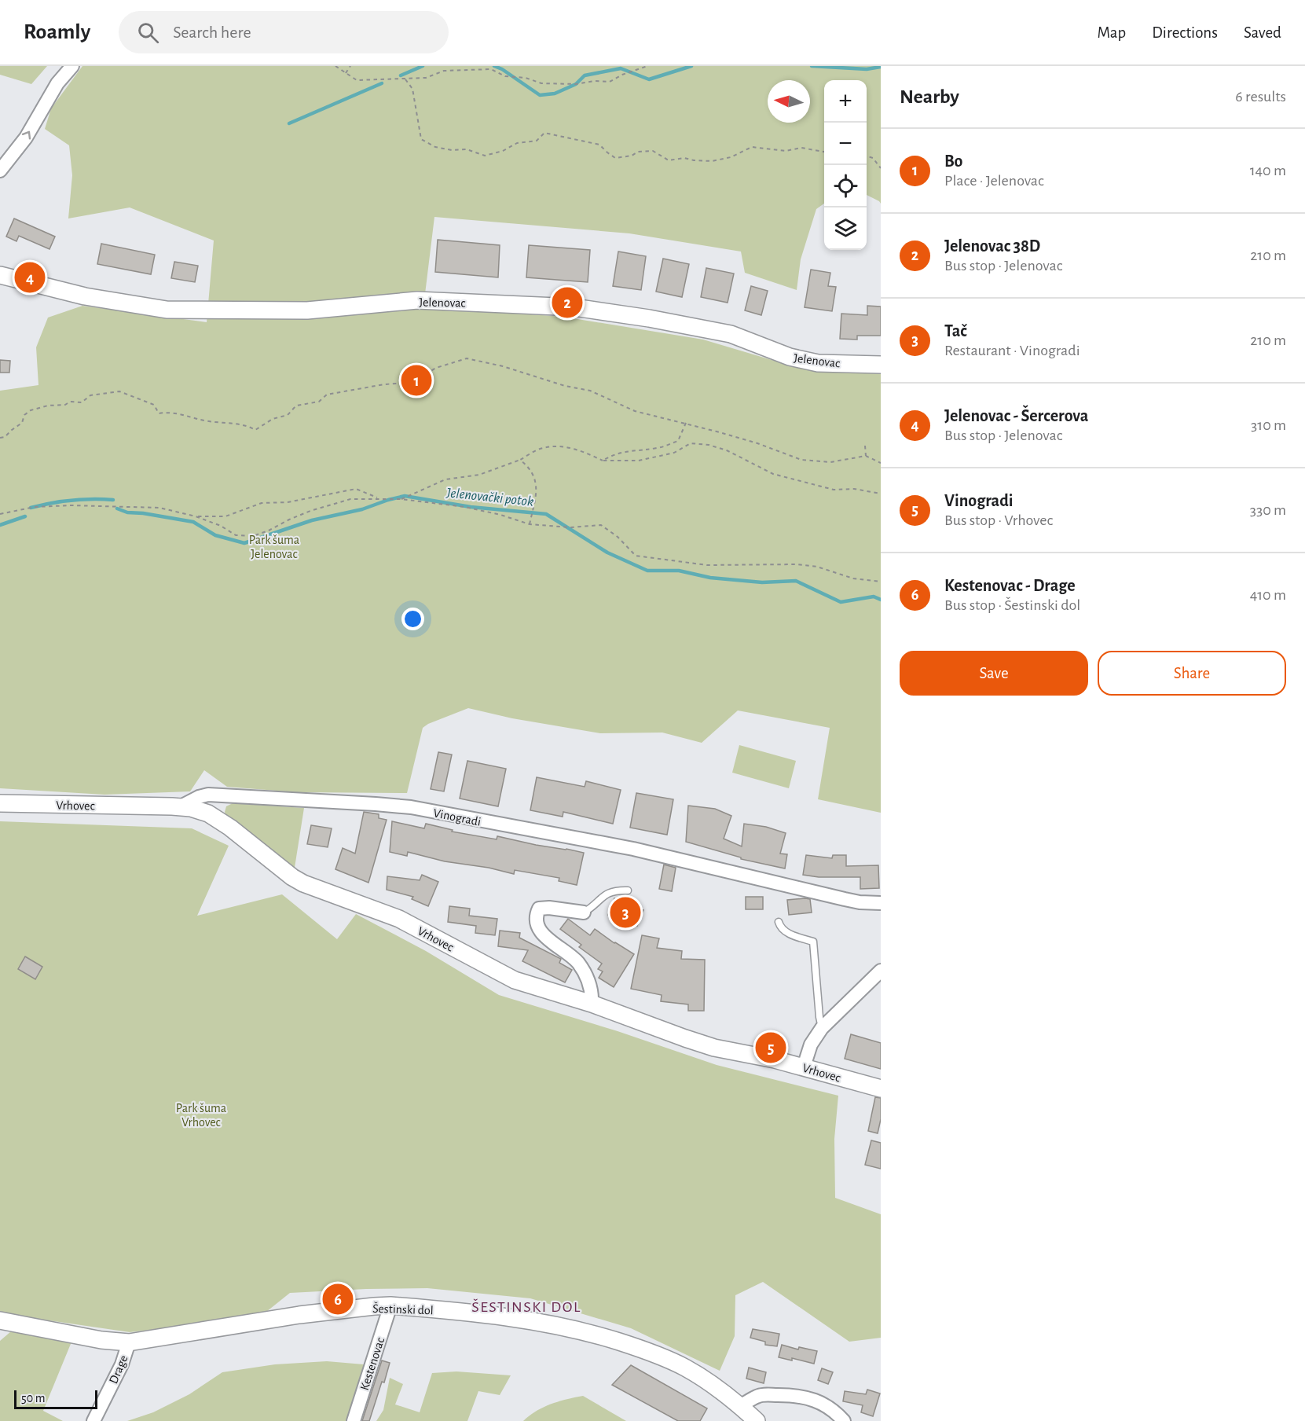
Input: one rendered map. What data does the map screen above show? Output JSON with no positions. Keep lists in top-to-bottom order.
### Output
{
  "streets": {
    "street": [
      "Jelenovac",
      "Vrhovec",
      "Vinogradi",
      "Šestinski dol",
      "Kestenovac",
      "Drage"
    ]
  },
  "crossings": [
    ["Vrhovec", "Vinogradi"],
    ["Šestinski dol", "Kestenovac"],
    ["Šestinski dol", "Drage"]
  ],
  "districts": ["ŠESTINSKI DOL"],
  "water": ["Jelenovački potok"],
  "parks": ["Park šuma Jelenovac", "Park šuma Vrhovec"],
  "scale_bar": "50 m",
  "north": "left",
  "page": {
    "header": "Roamly",
    "search": "Search here",
    "nav": ["Map", "Directions", "Saved"],
    "heading": ["Nearby", "6 results"],
    "map_buttons": ["+", "−"],
    "list": [
      {
        "mark": "1",
        "name": "Bo",
        "note": "Place · Jelenovac",
        "value": "140 m"
      },
      {
        "mark": "2",
        "name": "Jelenovac 38D",
        "note": "Bus stop · Jelenovac",
        "value": "210 m"
      },
      {
        "mark": "3",
        "name": "Tač",
        "note": "Restaurant · Vinogradi",
        "value": "210 m"
      },
      {
        "mark": "4",
        "name": "Jelenovac - Šercerova",
        "note": "Bus stop · Jelenovac",
        "value": "310 m"
      },
      {
        "mark": "5",
        "name": "Vinogradi",
        "note": "Bus stop · Vrhovec",
        "value": "330 m"
      },
      {
        "mark": "6",
        "name": "Kestenovac - Drage",
        "note": "Bus stop · Šestinski dol",
        "value": "410 m"
      }
    ],
    "pins": [
      "4",
      "2",
      "1",
      "3",
      "5",
      "6"
    ],
    "buttons": ["Save", "Share"],
    "scale": "50 m"
  }
}
